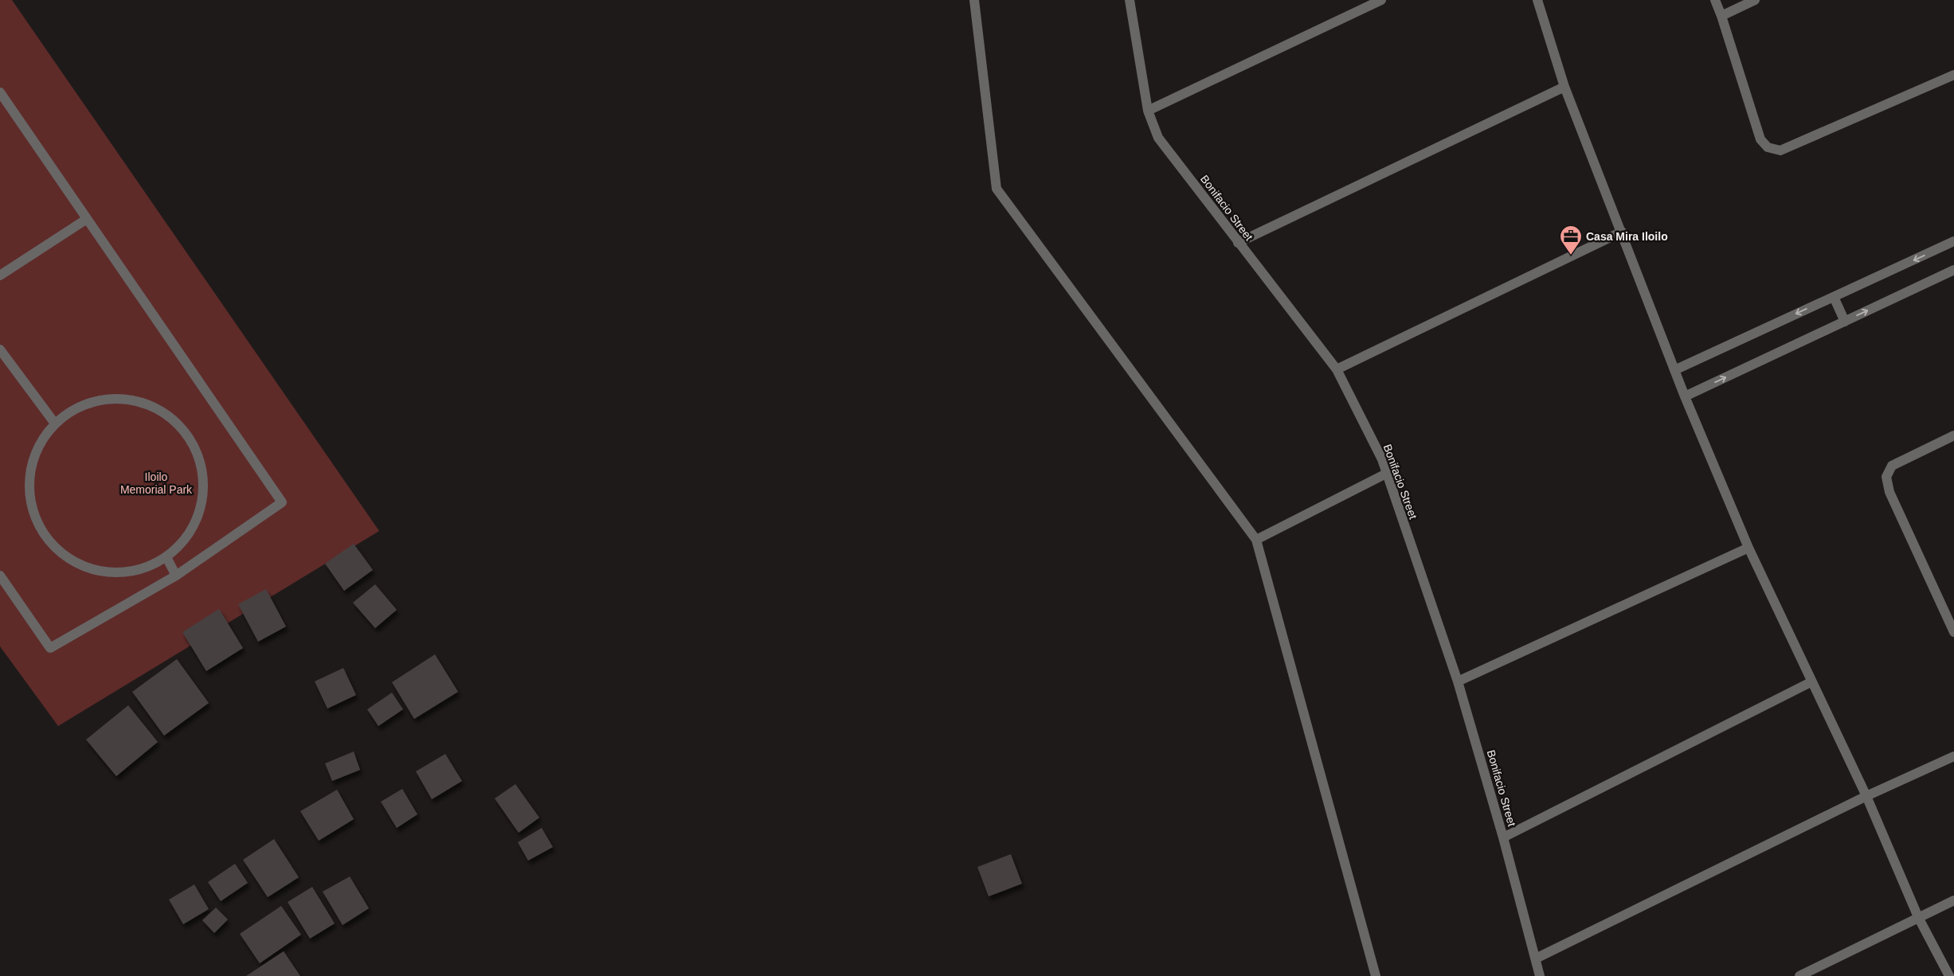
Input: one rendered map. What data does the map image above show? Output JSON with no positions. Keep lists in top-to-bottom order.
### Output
{
  "streets": {
    "street": ["Bonifacio Street"]
  },
  "parks": ["Iloilo Memorial Park"],
  "places": {
    "office": ["Casa Mira Iloilo"]
  }
}
